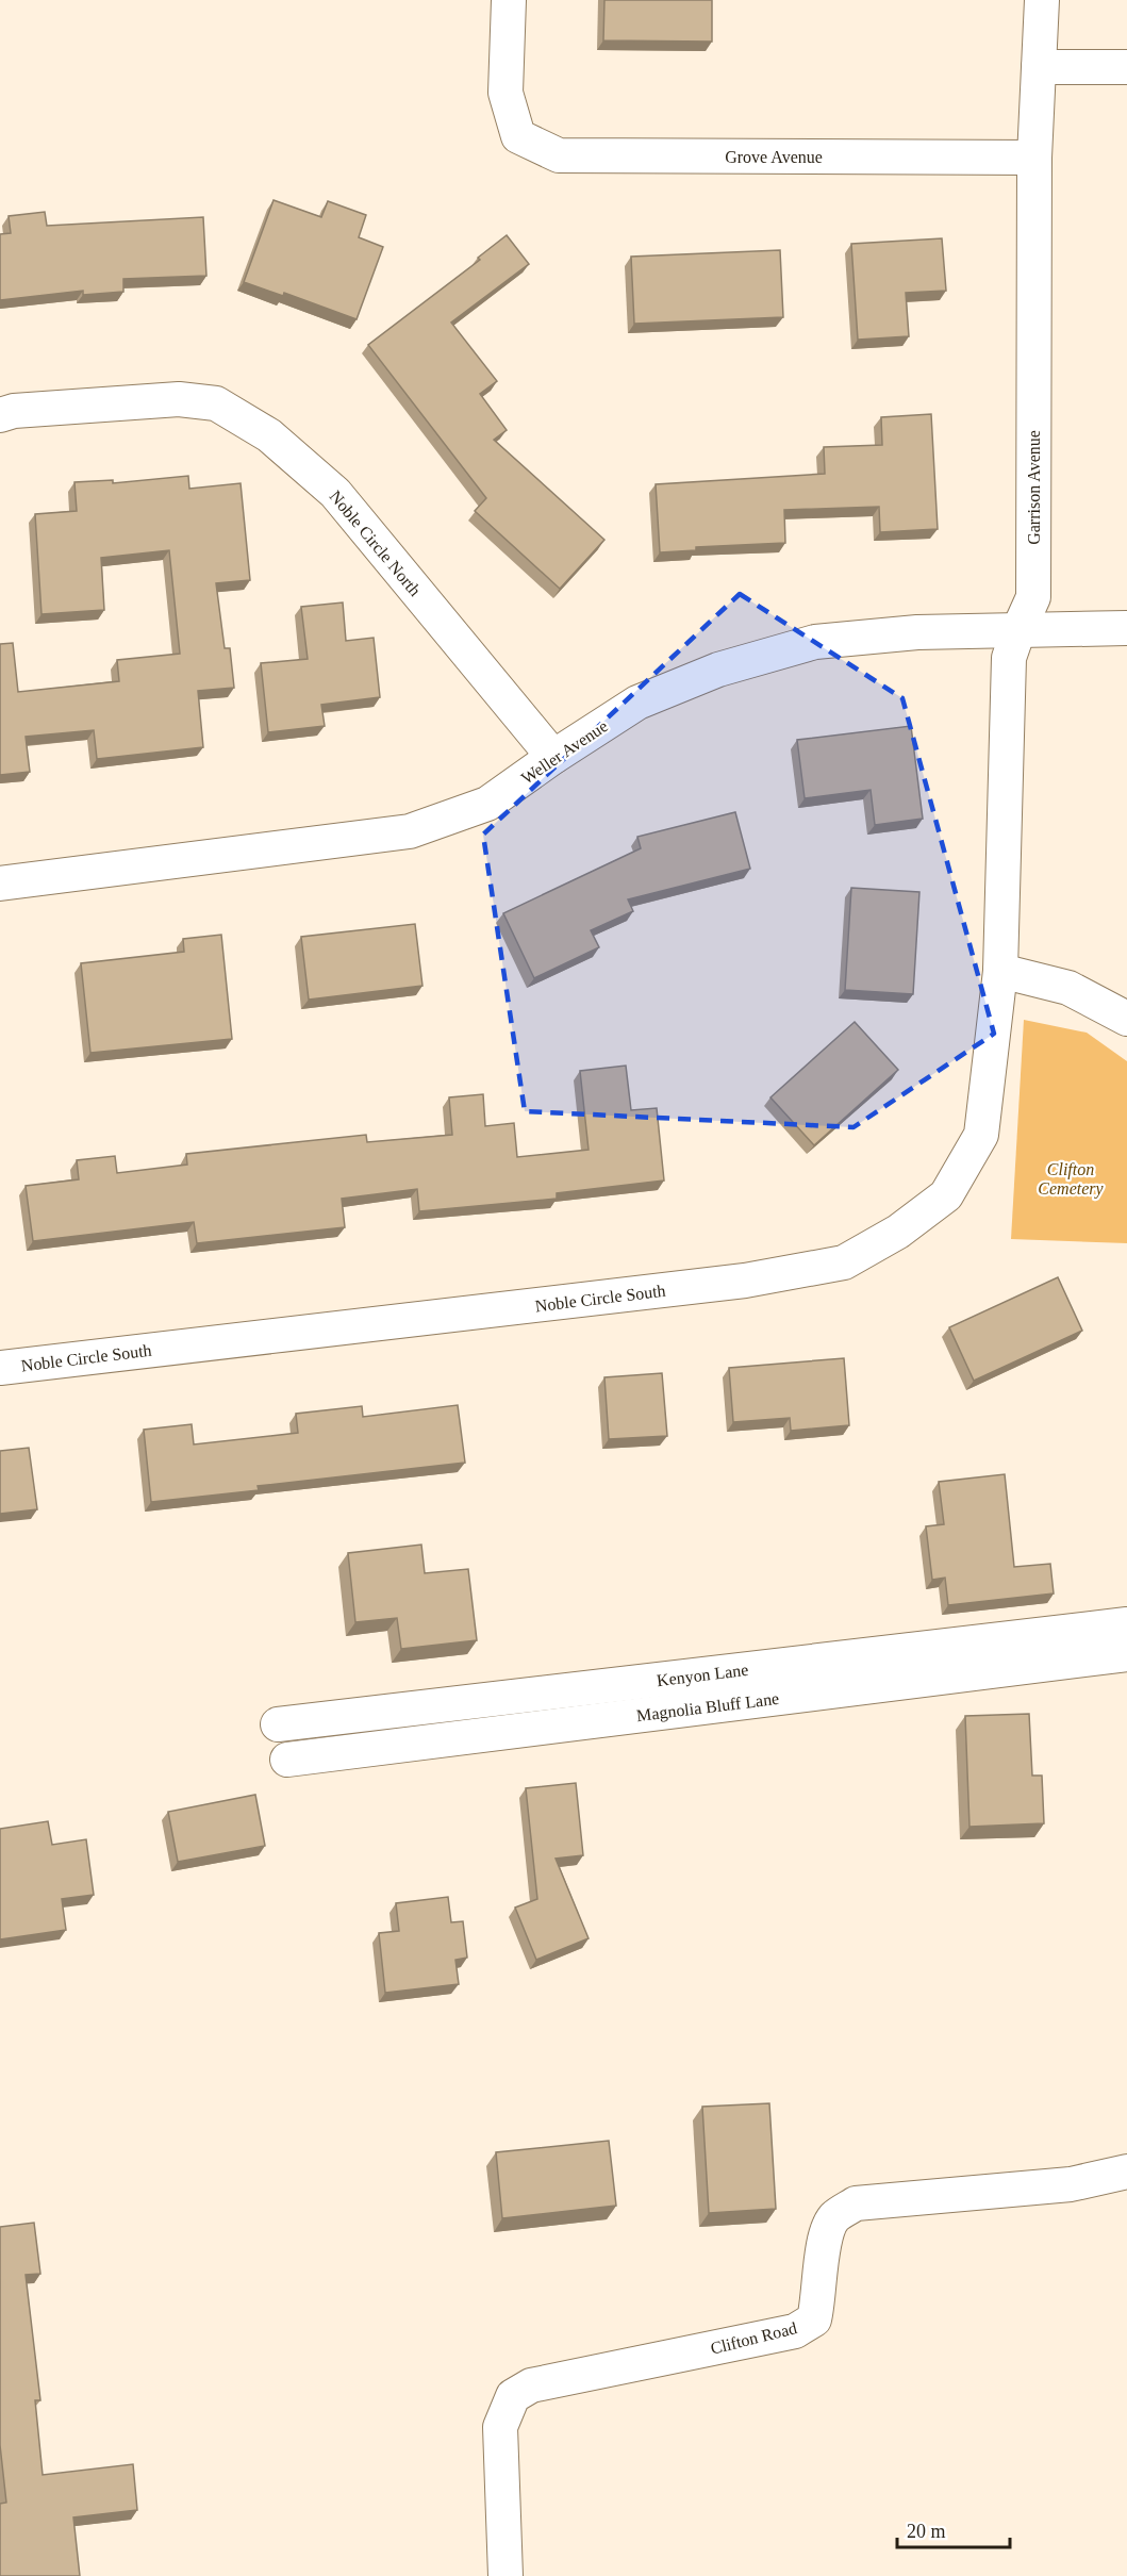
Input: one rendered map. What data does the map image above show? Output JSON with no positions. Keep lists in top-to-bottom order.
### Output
{
  "streets": {
    "street": [
      "Grove Avenue",
      "Garrison Avenue",
      "Noble Circle North",
      "Weller Avenue",
      "Noble Circle South",
      "Kenyon Lane",
      "Magnolia Bluff Lane",
      "Clifton Road"
    ]
  },
  "crossings": [
    ["Grove Avenue", "Garrison Avenue"],
    ["Garrison Avenue", "Weller Avenue"],
    ["Garrison Avenue", "Noble Circle South"],
    ["Noble Circle North", "Weller Avenue"]
  ],
  "parks": ["Clifton Cemetery"],
  "scale_bar": "20 m"
}
